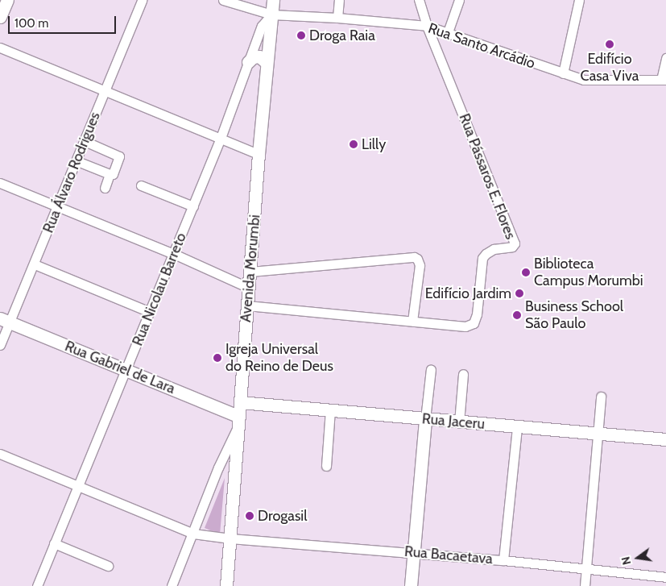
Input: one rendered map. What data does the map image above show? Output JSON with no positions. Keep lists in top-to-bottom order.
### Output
{
  "streets": {
    "street": [
      "Rua Santo Arcádio",
      "Rua Álvaro Rodrigues",
      "Rua Pássaros E. Flores",
      "Avenida Morumbi",
      "Rua Nicolau Barreto",
      "Rua Gabriel de Lara",
      "Rua Jaceru",
      "Rua Bacaetava"
    ]
  },
  "crossings": [
    ["Rua Santo Arcádio", "Rua Pássaros E. Flores"],
    ["Rua Santo Arcádio", "Avenida Morumbi"],
    ["Rua Santo Arcádio", "Rua Nicolau Barreto"],
    ["Rua Álvaro Rodrigues", "Rua Gabriel de Lara"],
    ["Avenida Morumbi", "Rua Nicolau Barreto"],
    ["Avenida Morumbi", "Rua Gabriel de Lara"],
    ["Avenida Morumbi", "Rua Jaceru"],
    ["Avenida Morumbi", "Rua Bacaetava"],
    ["Rua Nicolau Barreto", "Rua Gabriel de Lara"],
    ["Rua Nicolau Barreto", "Rua Bacaetava"]
  ],
  "places": [
    "Droga Raia",
    "Edifício Casa Viva",
    "Lilly",
    "Biblioteca Campus Morumbi",
    "Edifício Jardim",
    "Business School São Paulo",
    "Igreja Universal do Reino de Deus",
    "Drogasil"
  ],
  "scale_bar": "100 m",
  "north": "left"
}
